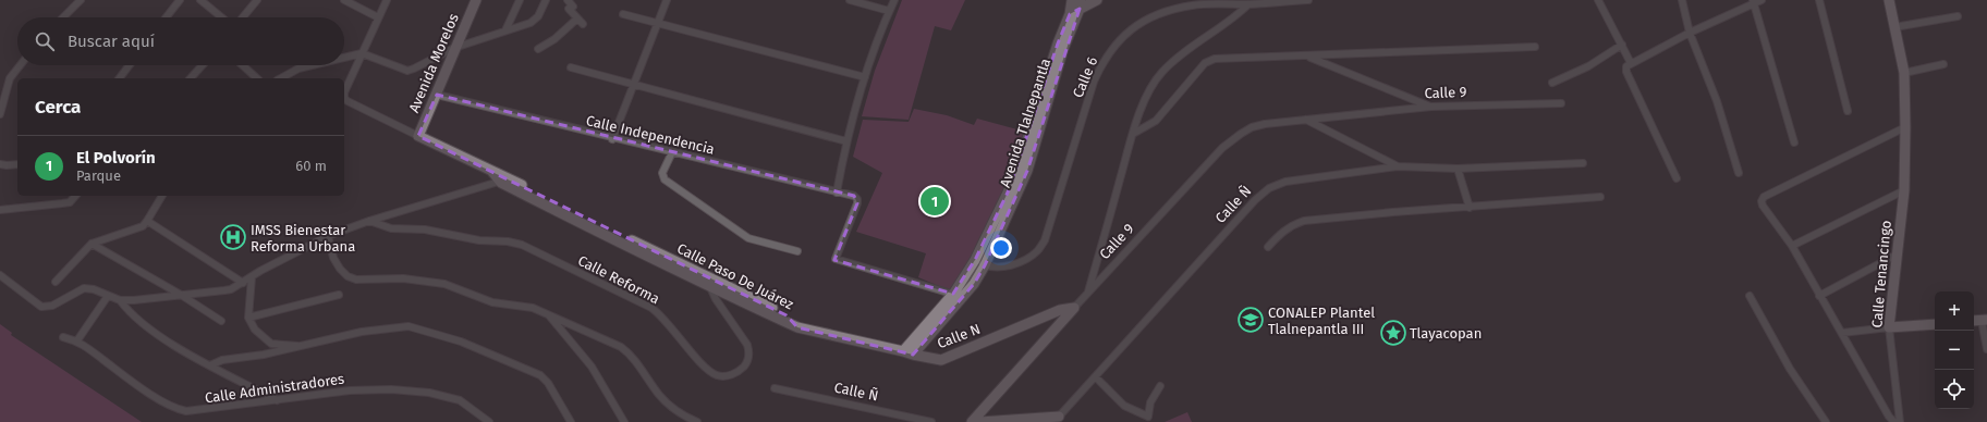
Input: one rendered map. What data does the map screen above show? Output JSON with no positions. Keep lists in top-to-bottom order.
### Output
{
  "streets": {
    "street": [
      "Avenida Morelos",
      "Calle 6",
      "Calle 9",
      "Avenida Tlalnepantla",
      "Calle Independencia",
      "Calle Ñ",
      "Calle Tenancingo",
      "Calle Paso De Juárez",
      "Calle Reforma",
      "Calle N",
      "Calle Administradores"
    ]
  },
  "crossings": [
    ["Avenida Morelos", "Calle Independencia"],
    ["Calle 6", "Avenida Tlalnepantla"],
    ["Calle 9", "Calle N"],
    ["Avenida Tlalnepantla", "Calle Independencia"],
    ["Avenida Tlalnepantla", "Calle N"],
    ["Calle Paso De Juárez", "Calle Reforma"],
    ["Calle Paso De Juárez", "Calle N"]
  ],
  "places": {
    "hospital": ["IMSS Bienestar Reforma Urbana"],
    "school or university": ["CONALEP Plantel Tlalnepantla III"],
    "place": ["Tlayacopan"]
  },
  "page": {
    "search": "Buscar aquí",
    "heading": "Cerca",
    "list": [
      {
        "mark": "1",
        "name": "El Polvorín",
        "note": "Parque",
        "value": "60 m"
      }
    ],
    "pins": "1",
    "map_buttons": ["+", "−"]
  }
}
